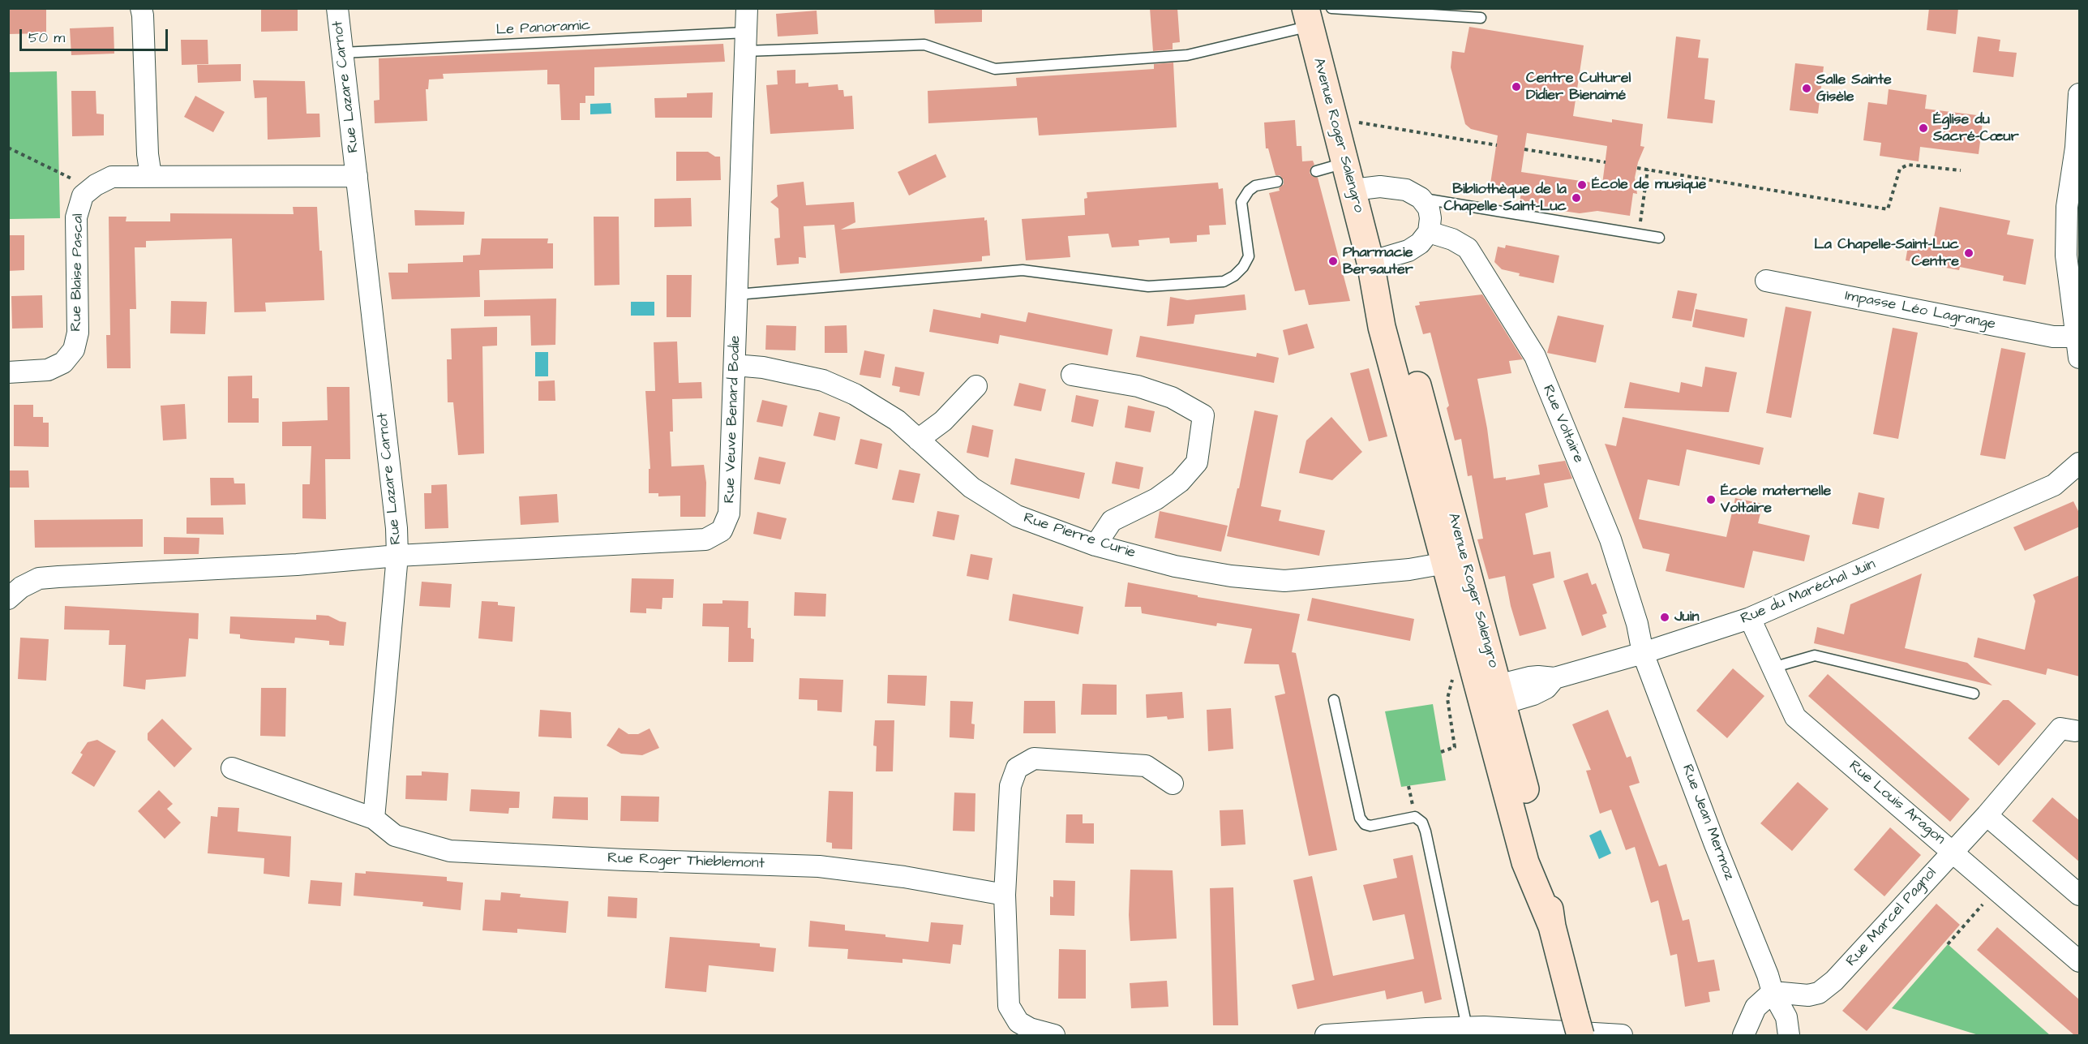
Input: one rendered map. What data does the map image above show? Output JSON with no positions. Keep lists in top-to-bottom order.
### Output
{
  "streets": {
    "main road": ["Avenue Roger Salengro"],
    "street": [
      "Rue Lazare Carnot",
      "Rue Blaise Pascal",
      "Impasse Léo Lagrange",
      "Rue Veuve Benard Bodie",
      "Rue Voltaire",
      "Rue Pierre Curie",
      "Rue du Maréchal Juin",
      "Rue Louis Aragon",
      "Rue Jean Mermoz",
      "Rue Roger Thieblemont",
      "Rue Marcel Pagnol"
    ],
    "lane": ["Le Panoramic"]
  },
  "crossings": [
    ["Le Panoramic", "Rue Lazare Carnot"],
    ["Le Panoramic", "Avenue Roger Salengro"],
    ["Le Panoramic", "Rue Veuve Benard Bodie"],
    ["Rue Lazare Carnot", "Rue Blaise Pascal"],
    ["Rue Lazare Carnot", "Rue Veuve Benard Bodie"],
    ["Avenue Roger Salengro", "Rue Pierre Curie"],
    ["Avenue Roger Salengro", "Rue du Maréchal Juin"],
    ["Rue Veuve Benard Bodie", "Rue Pierre Curie"],
    ["Rue Voltaire", "Rue du Maréchal Juin"],
    ["Rue Voltaire", "Rue Jean Mermoz"],
    ["Rue du Maréchal Juin", "Rue Louis Aragon"],
    ["Rue du Maréchal Juin", "Rue Jean Mermoz"],
    ["Rue Louis Aragon", "Rue Marcel Pagnol"],
    ["Rue Jean Mermoz", "Rue Marcel Pagnol"]
  ],
  "places": [
    "Centre Culturel Didier Bienaimé",
    "Salle Sainte Gisèle",
    "Église du Sacré-Cœur",
    "École de musique",
    "Bibliothèque de la Chapelle Saint-Luc",
    "La Chapelle-Saint-Luc Centre",
    "Pharmacie Bersauter",
    "École maternelle Voltaire",
    "Juin"
  ],
  "scale_bar": "50 m"
}
